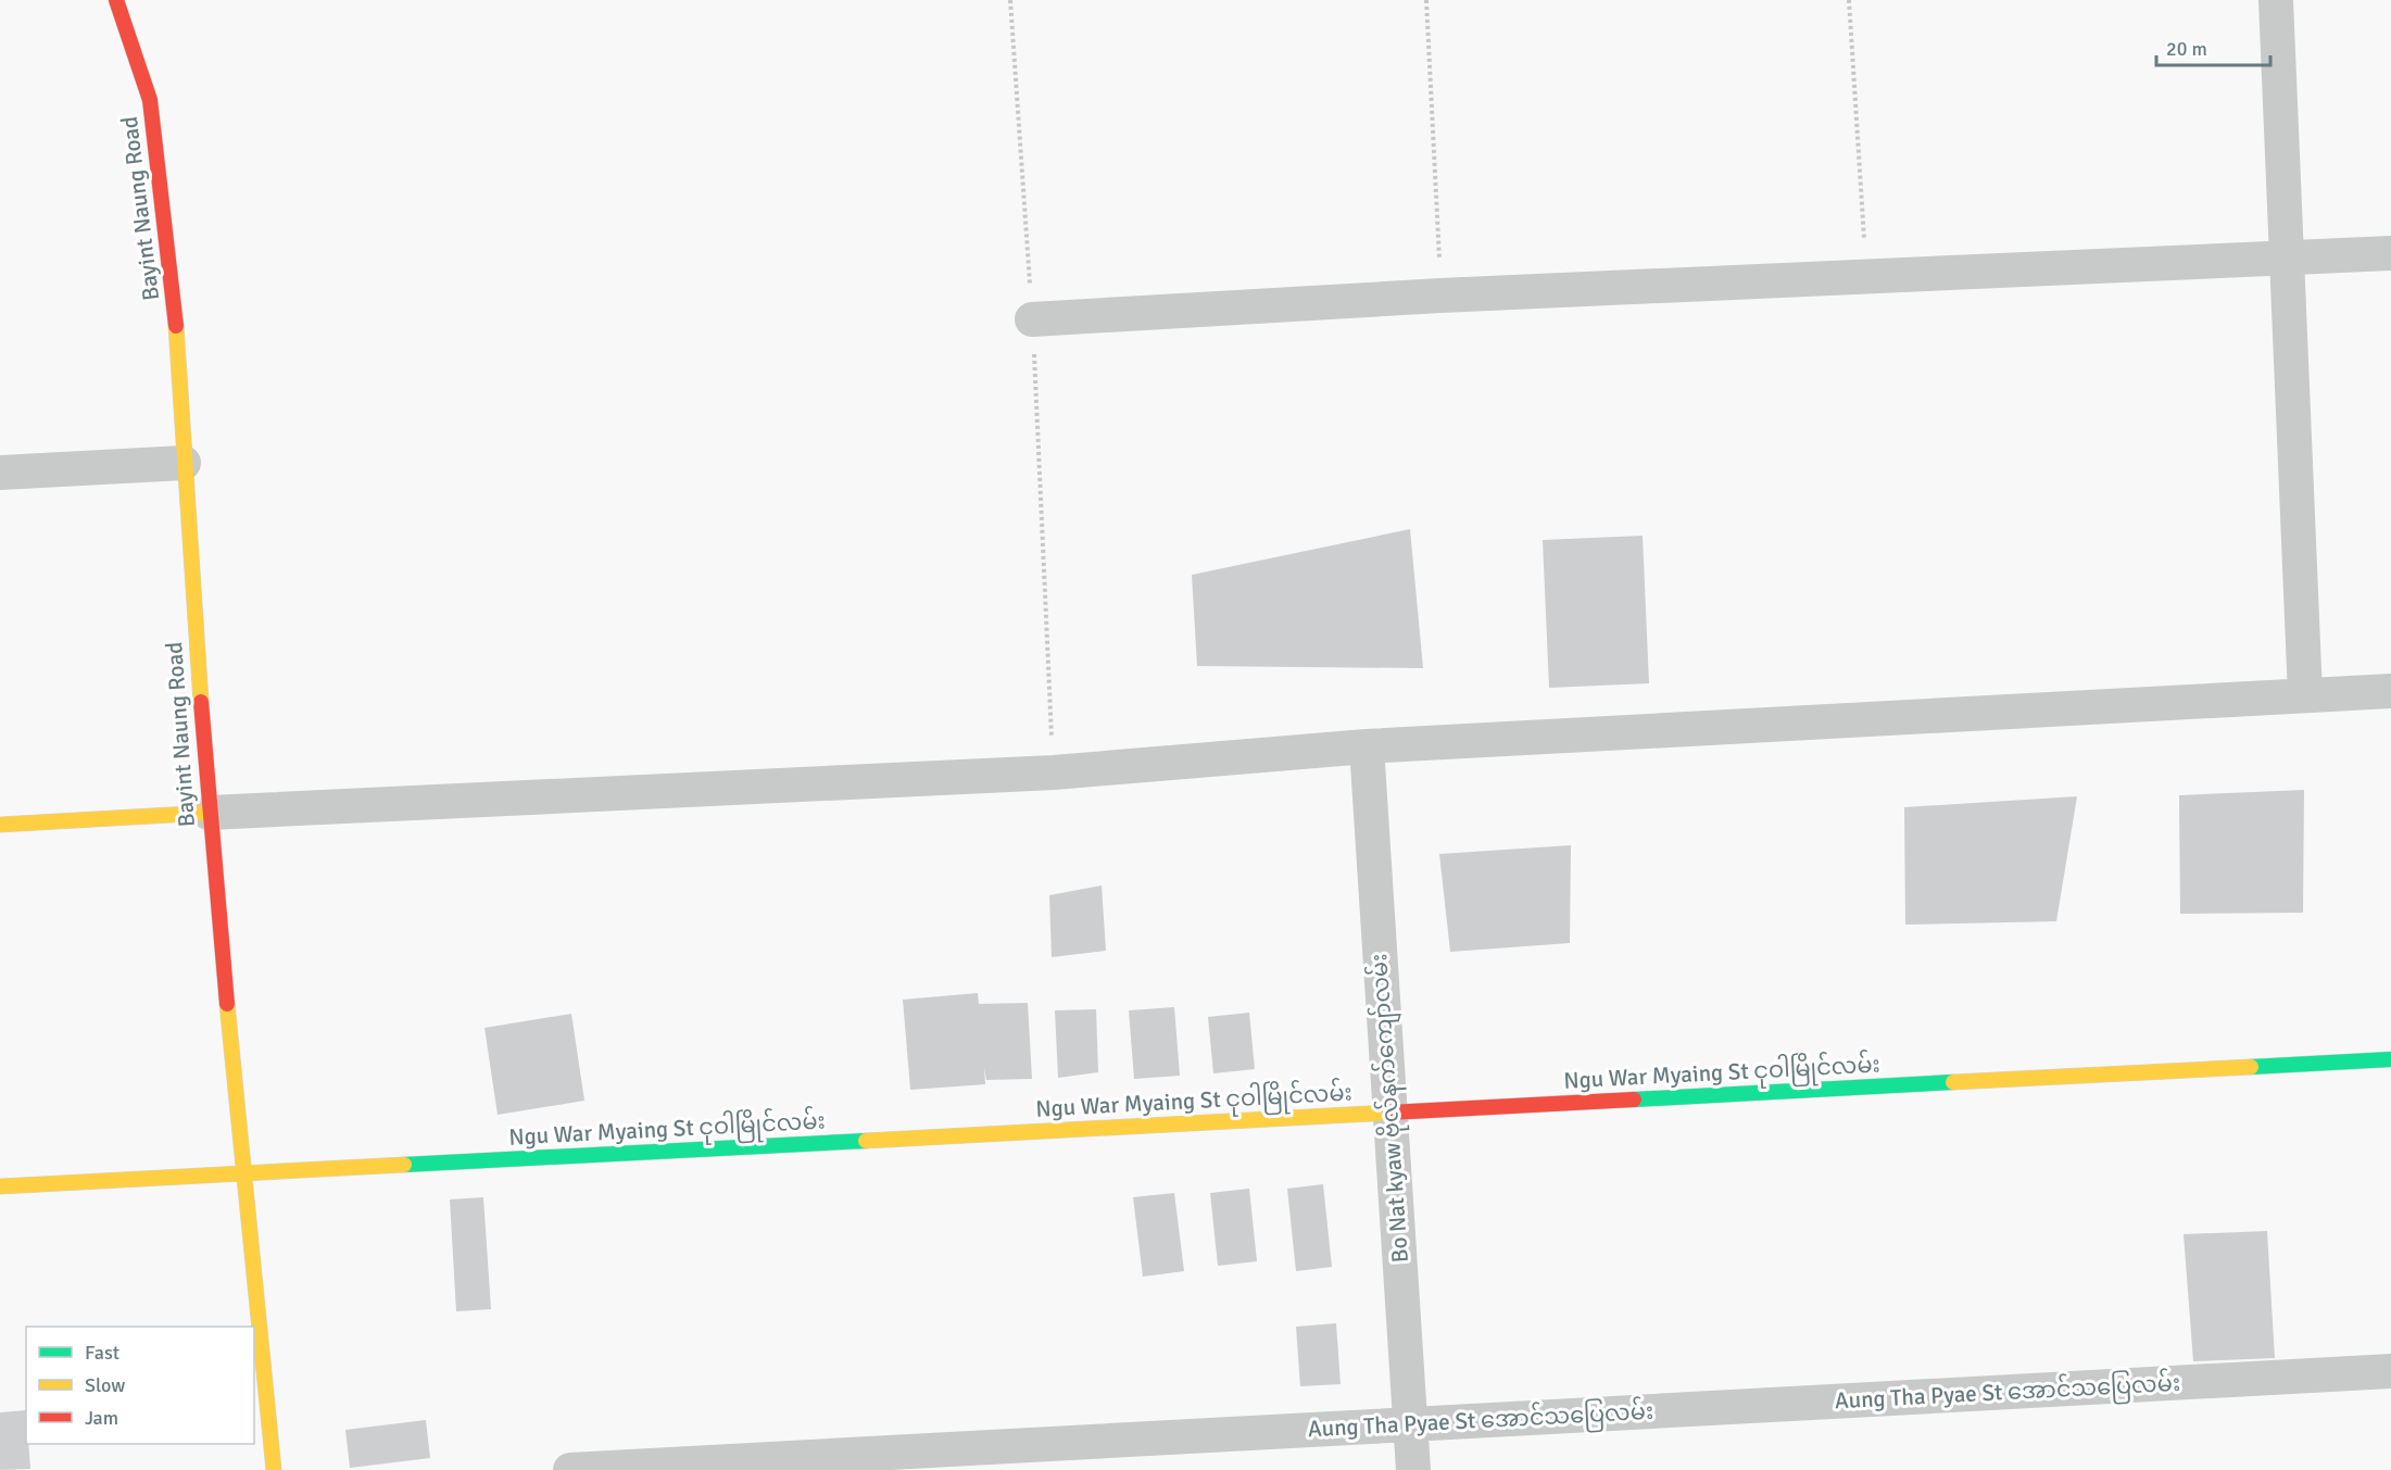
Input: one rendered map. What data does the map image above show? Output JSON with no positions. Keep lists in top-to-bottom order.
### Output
{
  "streets": {
    "street": [
      "Bayint Naung Road",
      "Ngu War Myaing St ငုဝါမြိုင်လမ်း",
      "Bo Nat kyaw ဗိုလ်နက်ကျော်လမ်း",
      "Aung Tha Pyae St အောင်သပြေလမ်း"
    ]
  },
  "crossings": [
    ["Bayint Naung Road", "Ngu War Myaing St ငုဝါမြိုင်လမ်း"],
    ["Ngu War Myaing St ငုဝါမြိုင်လမ်း", "Bo Nat kyaw ဗိုလ်နက်ကျော်လမ်း"],
    ["Bo Nat kyaw ဗိုလ်နက်ကျော်လမ်း", "Aung Tha Pyae St အောင်သပြေလမ်း"]
  ],
  "legend": ["Fast", "Slow", "Jam"],
  "scale_bar": "20 m"
}
